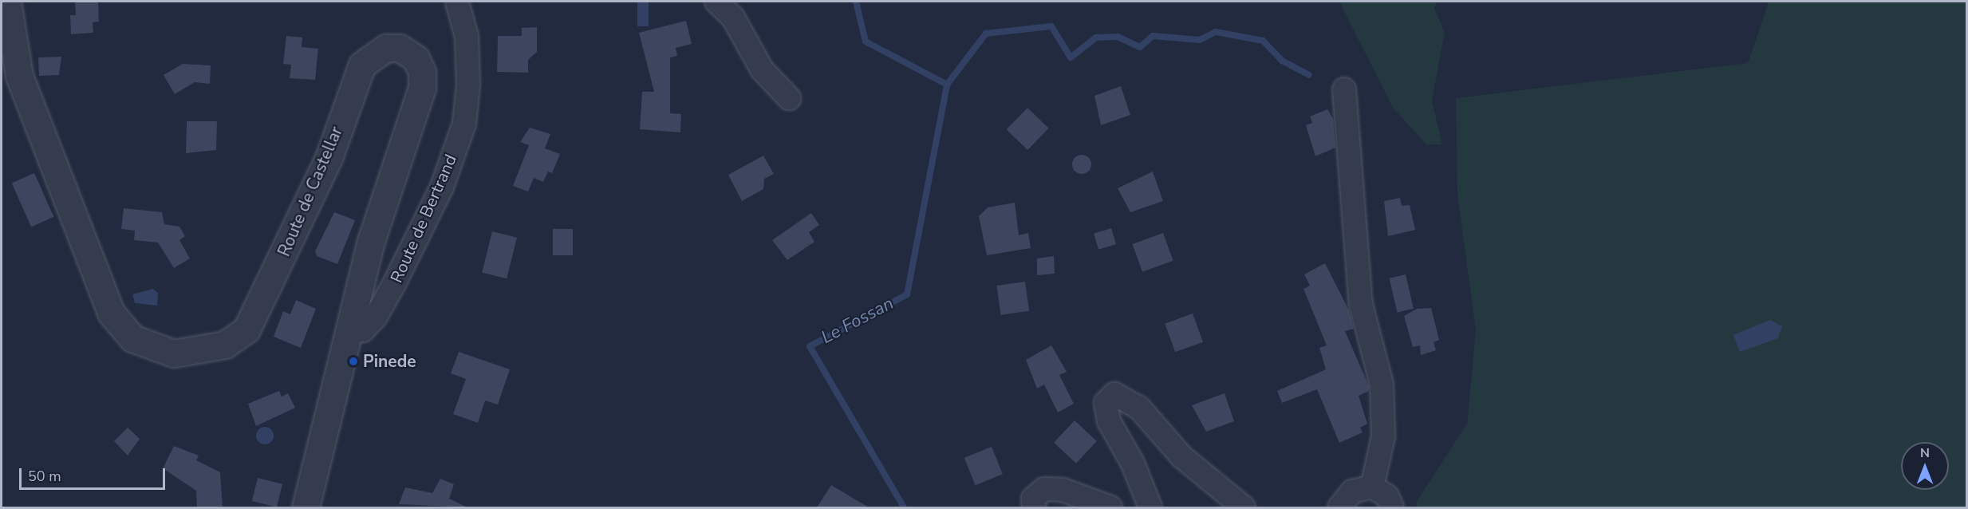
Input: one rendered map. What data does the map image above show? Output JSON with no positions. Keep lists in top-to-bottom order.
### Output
{
  "streets": {
    "street": ["Route de Castellar", "Route de Bertrand"]
  },
  "crossings": [
    ["Route de Castellar", "Route de Bertrand"]
  ],
  "water": ["Le Fossan"],
  "places": ["Pinede"],
  "scale_bar": "50 m",
  "north": "top"
}
